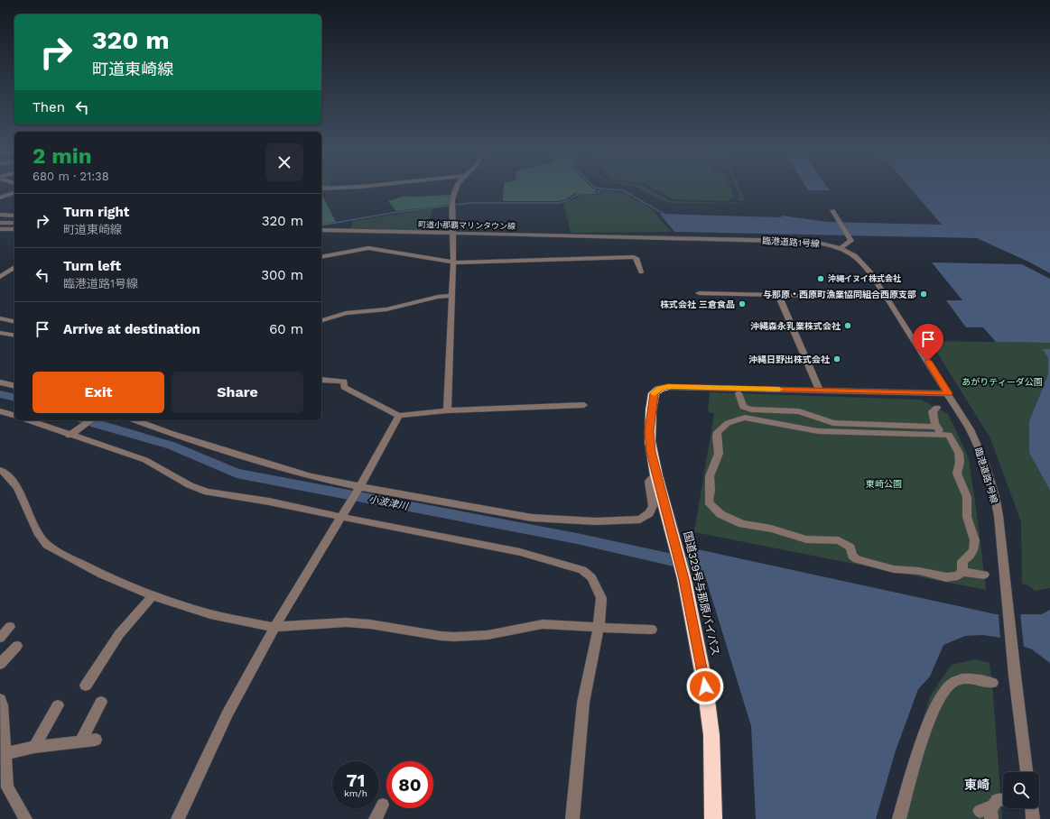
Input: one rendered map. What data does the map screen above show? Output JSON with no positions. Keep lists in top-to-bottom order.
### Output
{
  "streets": {
    "highway": ["国道329号与那原バイパス"],
    "street": ["町道小那覇マリンタウン線", "臨港道路1号線"]
  },
  "crossings": [
    ["町道小那覇マリンタウン線", "臨港道路1号線"]
  ],
  "districts": ["東崎"],
  "water": ["小波津川"],
  "parks": ["あがりティーダ公園", "東崎公園"],
  "places": [
    "沖縄イヌイ株式会社",
    "与那原・西原町漁業協同組合西原支部",
    "株式会社 三倉食品",
    "沖縄森永乳業株式会社",
    "沖縄日野出株式会社"
  ],
  "page": {
    "turn": ["320 m", "町道東崎線"],
    "then": "Then",
    "heading": ["2 min", "680 m · 21:38"],
    "list": [
      {
        "name": "Turn right",
        "note": "町道東崎線",
        "value": "320 m"
      },
      {
        "name": "Turn left",
        "note": "臨港道路1号線",
        "value": "300 m"
      },
      {
        "name": "Arrive at destination",
        "value": "60 m"
      }
    ],
    "buttons": ["Exit", "Share"],
    "speed": "71 km/h",
    "limit": "80"
  }
}
